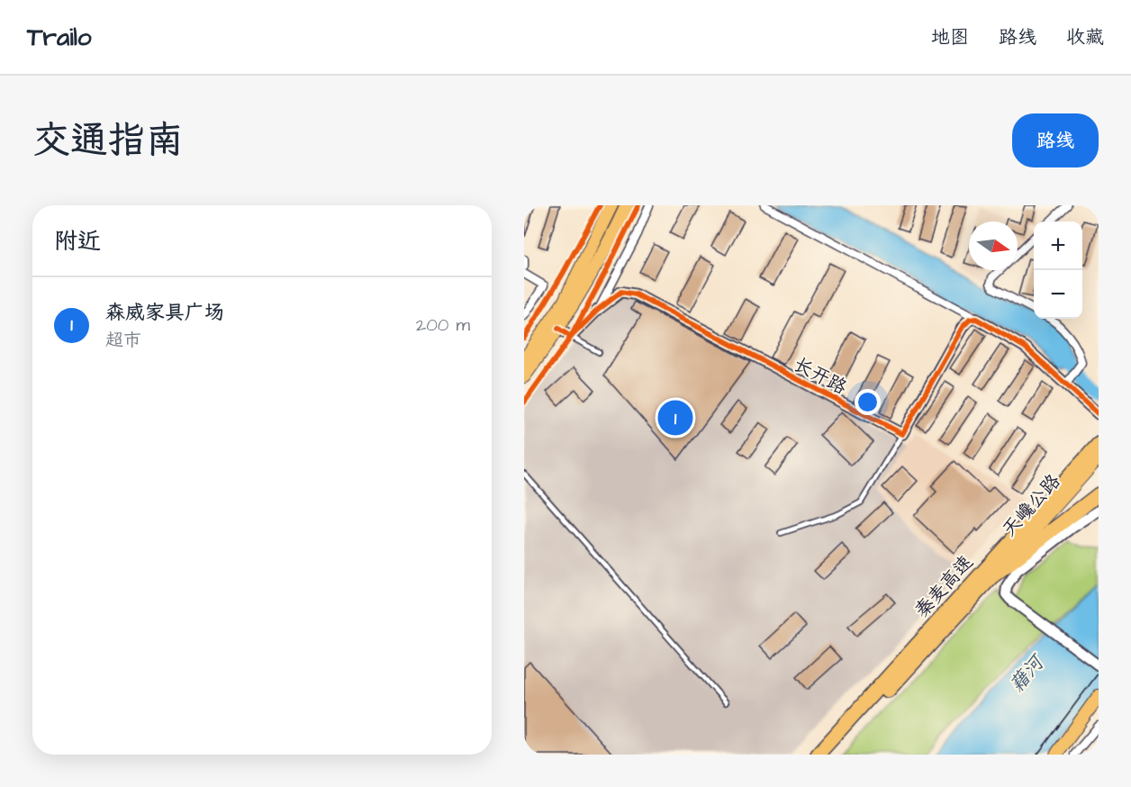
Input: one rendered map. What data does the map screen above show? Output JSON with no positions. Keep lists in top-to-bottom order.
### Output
{
  "streets": {
    "highway": ["秦麦高速"],
    "main road": ["天巉公路"],
    "street": ["长开路"]
  },
  "crossings": [
    ["天巉公路", "秦麦高速"]
  ],
  "water": ["藉河"],
  "north": "right",
  "page": {
    "header": "Trailo",
    "nav": ["地图", "路线", "收藏"],
    "title": "交通指南",
    "buttons": "路线",
    "heading": "附近",
    "map_buttons": ["+", "−"],
    "list": [
      {
        "mark": "1",
        "name": "森威家具广场",
        "note": "超市",
        "value": "200 m"
      }
    ],
    "pins": "1"
  }
}
